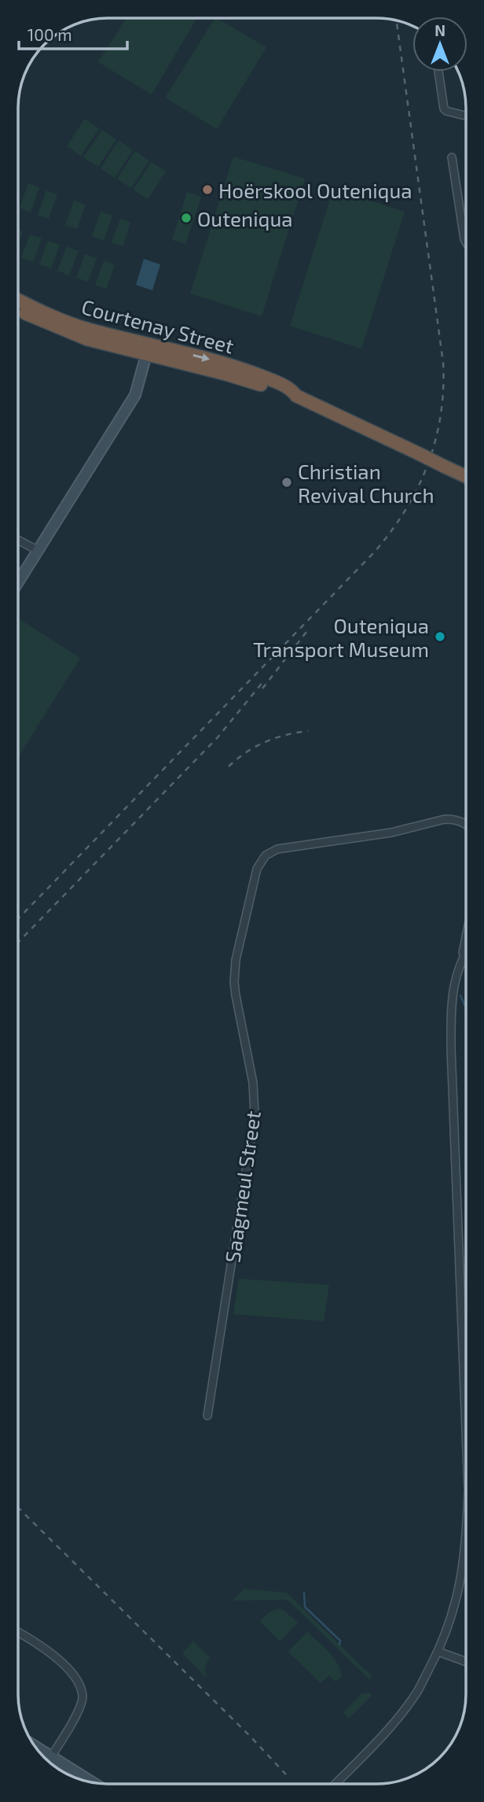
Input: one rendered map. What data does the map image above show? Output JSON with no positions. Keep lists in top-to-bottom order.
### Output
{
  "streets": {
    "highway": ["Courtenay Street"],
    "street": ["Saagmeul Street"]
  },
  "places": [
    "Hoërskool Outeniqua",
    "Outeniqua",
    "Christian Revival Church",
    "Outeniqua Transport Museum"
  ],
  "scale_bar": "100 m",
  "north": "top"
}
